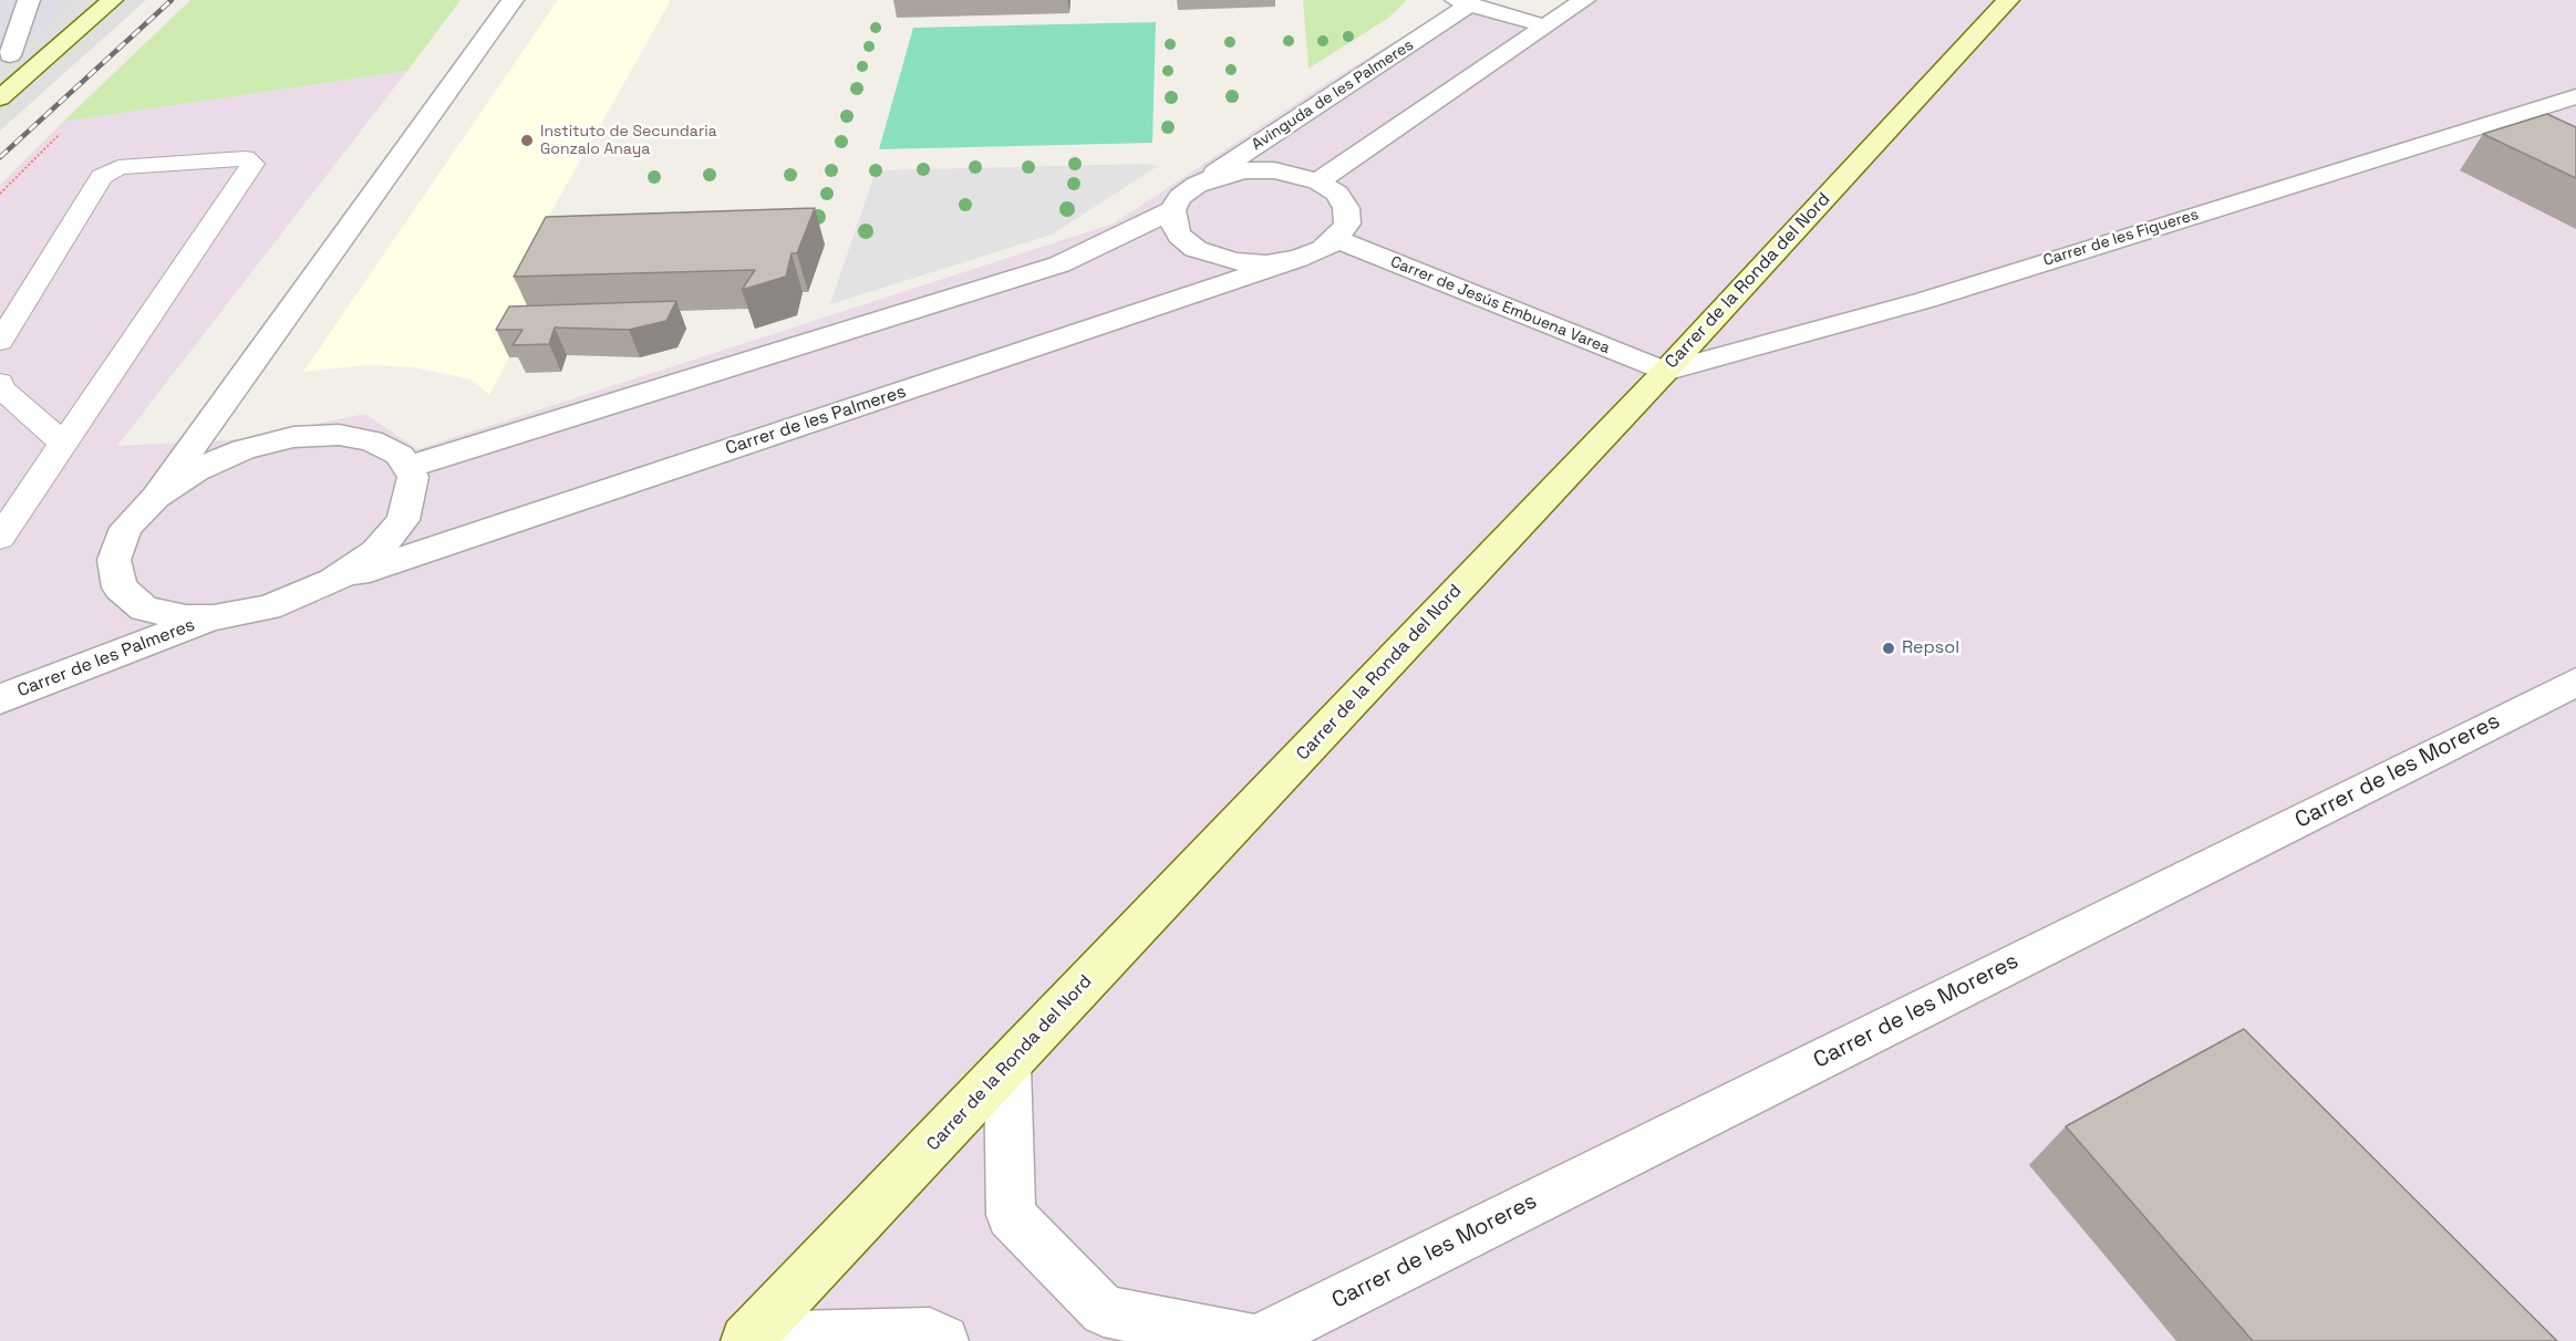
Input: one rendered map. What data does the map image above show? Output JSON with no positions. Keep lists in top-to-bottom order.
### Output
{
  "streets": {
    "street": [
      "Avinguda de les Palmeres",
      "Carrer de les Figueres",
      "Carrer de la Ronda del Nord",
      "Carrer de Jesús Embuena Varea",
      "Carrer de les Palmeres",
      "Carrer de les Moreres"
    ]
  },
  "crossings": [
    ["Carrer de les Figueres", "Carrer de la Ronda del Nord"],
    ["Carrer de les Figueres", "Carrer de Jesús Embuena Varea"],
    ["Carrer de la Ronda del Nord", "Carrer de Jesús Embuena Varea"]
  ],
  "places": ["Instituto de Secundaria Gonzalo Anaya", "Repsol"]
}
